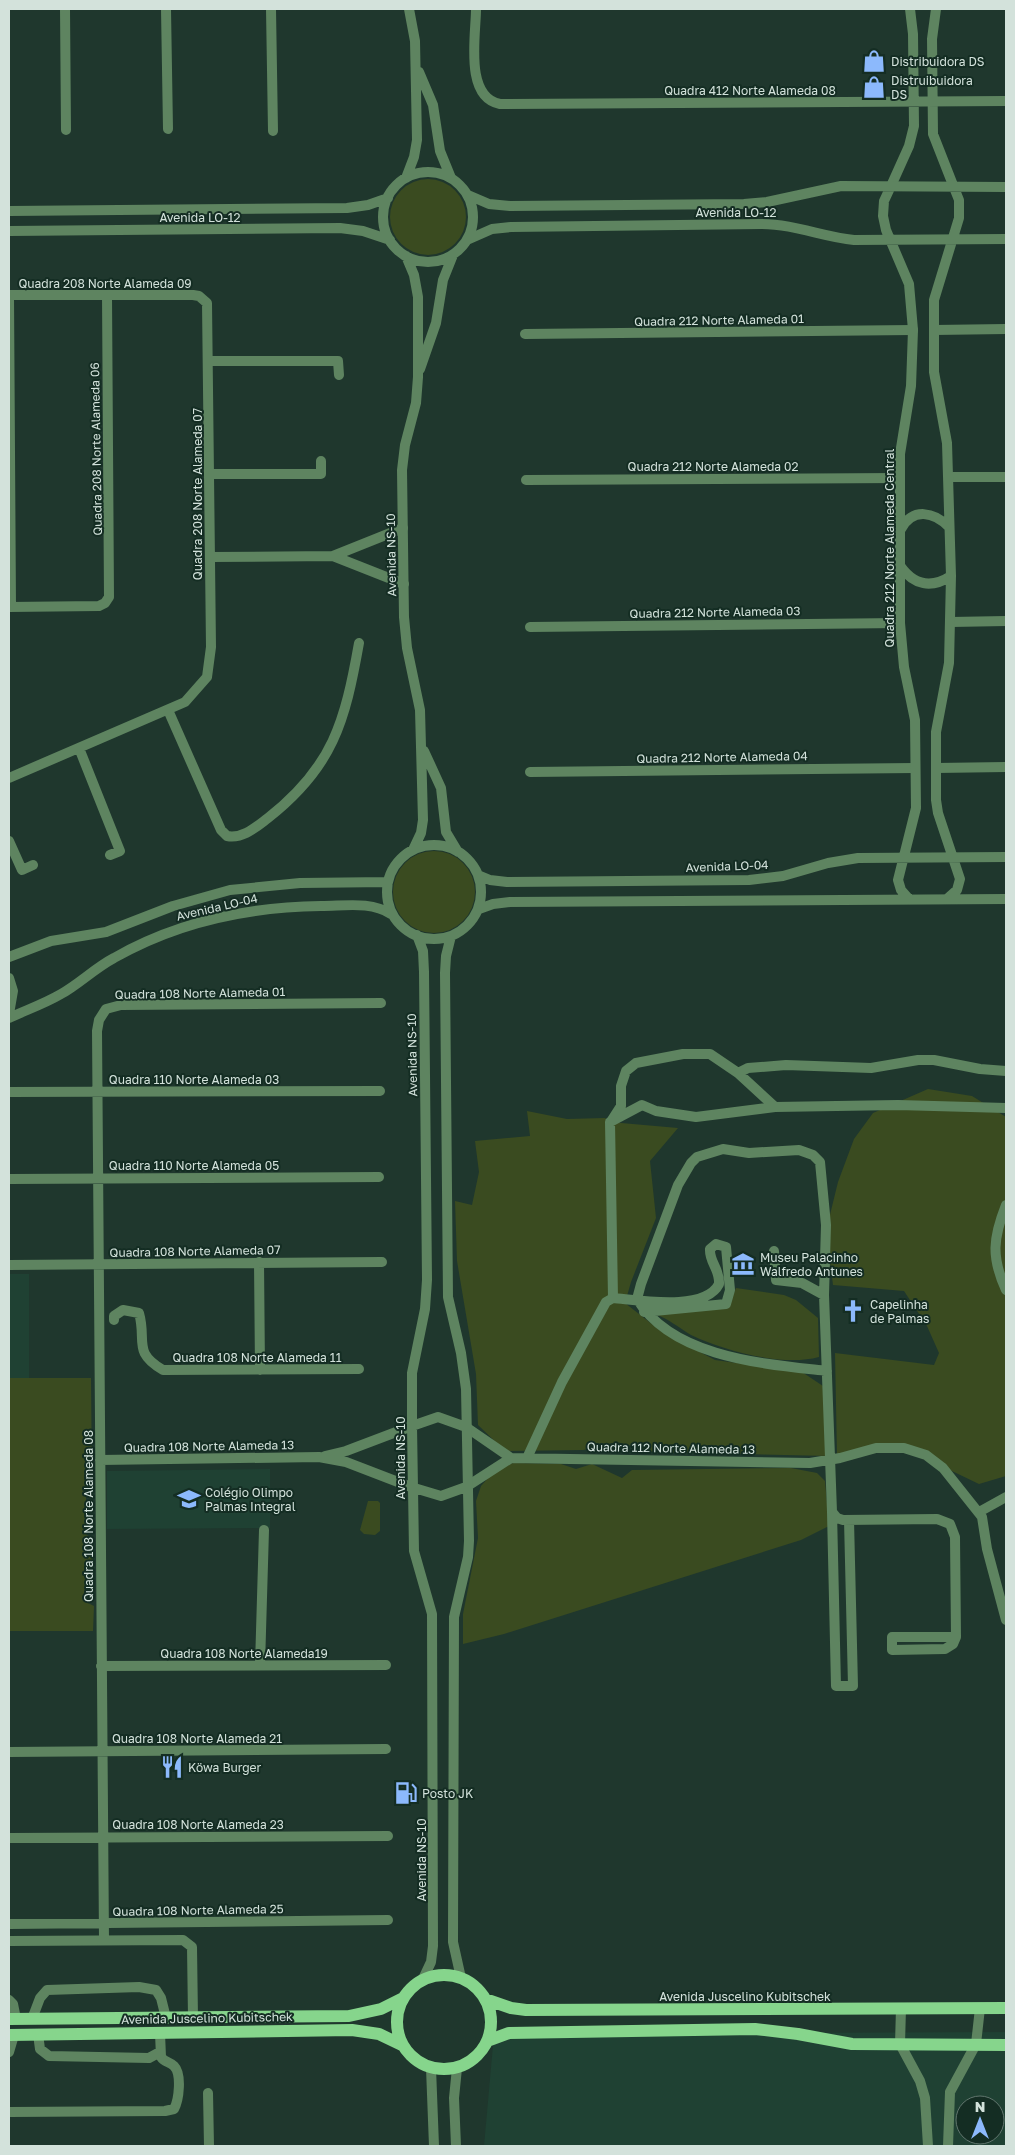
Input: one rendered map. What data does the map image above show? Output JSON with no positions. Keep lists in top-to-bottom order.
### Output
{
  "streets": {
    "main road": ["Avenida Juscelino Kubitschek"],
    "street": [
      "Quadra 412 Norte Alameda 08",
      "Avenida LO-12",
      "Quadra 208 Norte Alameda 09",
      "Quadra 212 Norte Alameda 01",
      "Quadra 208 Norte Alameda 06",
      "Quadra 212 Norte Alameda 02",
      "Quadra 208 Norte Alameda 07",
      "Quadra 212 Norte Alameda Central",
      "Avenida NS-10",
      "Quadra 212 Norte Alameda 03",
      "Quadra 212 Norte Alameda 04",
      "Avenida LO-04",
      "Quadra 108 Norte Alameda 01",
      "Quadra 110 Norte Alameda 03",
      "Quadra 110 Norte Alameda 05",
      "Quadra 108 Norte Alameda 07",
      "Quadra 108 Norte Alameda 11",
      "Quadra 108 Norte Alameda 13",
      "Quadra 112 Norte Alameda 13",
      "Quadra 108 Norte Alameda 08",
      "Quadra 108 Norte Alameda19",
      "Quadra 108 Norte Alameda 21",
      "Quadra 108 Norte Alameda 23",
      "Quadra 108 Norte Alameda 25"
    ]
  },
  "crossings": [
    ["Avenida LO-12", "Quadra 212 Norte Alameda Central"],
    ["Avenida LO-12", "Avenida NS-10"],
    ["Quadra 208 Norte Alameda 09", "Quadra 208 Norte Alameda 06"],
    ["Quadra 208 Norte Alameda 09", "Quadra 208 Norte Alameda 07"],
    ["Quadra 212 Norte Alameda 01", "Quadra 212 Norte Alameda Central"],
    ["Quadra 212 Norte Alameda 02", "Quadra 212 Norte Alameda Central"],
    ["Quadra 212 Norte Alameda Central", "Quadra 212 Norte Alameda 03"],
    ["Quadra 212 Norte Alameda Central", "Quadra 212 Norte Alameda 04"],
    ["Quadra 212 Norte Alameda Central", "Avenida LO-04"],
    ["Avenida NS-10", "Avenida LO-04"],
    ["Avenida NS-10", "Avenida Juscelino Kubitschek"],
    ["Quadra 108 Norte Alameda 01", "Quadra 110 Norte Alameda 03"],
    ["Quadra 108 Norte Alameda 01", "Quadra 108 Norte Alameda 08"],
    ["Quadra 110 Norte Alameda 03", "Quadra 108 Norte Alameda 08"],
    ["Quadra 110 Norte Alameda 05", "Quadra 108 Norte Alameda 08"],
    ["Quadra 108 Norte Alameda 07", "Quadra 108 Norte Alameda 08"],
    ["Quadra 108 Norte Alameda 13", "Quadra 108 Norte Alameda 08"],
    ["Quadra 108 Norte Alameda 08", "Quadra 108 Norte Alameda19"],
    ["Quadra 108 Norte Alameda 08", "Quadra 108 Norte Alameda 21"],
    ["Quadra 108 Norte Alameda 08", "Quadra 108 Norte Alameda 23"],
    ["Quadra 108 Norte Alameda 08", "Quadra 108 Norte Alameda 25"]
  ],
  "places": {
    "shop": ["Distribuidora DS", "Distruibuidora DS"],
    "museum": ["Museu Palacinho Walfredo Antunes"],
    "church": ["Capelinha de Palmas"],
    "school or university": ["Colégio Olimpo Palmas Integral"],
    "restaurant": ["Köwa Burger"],
    "fuel station": ["Posto JK"]
  },
  "north": "top"
}
